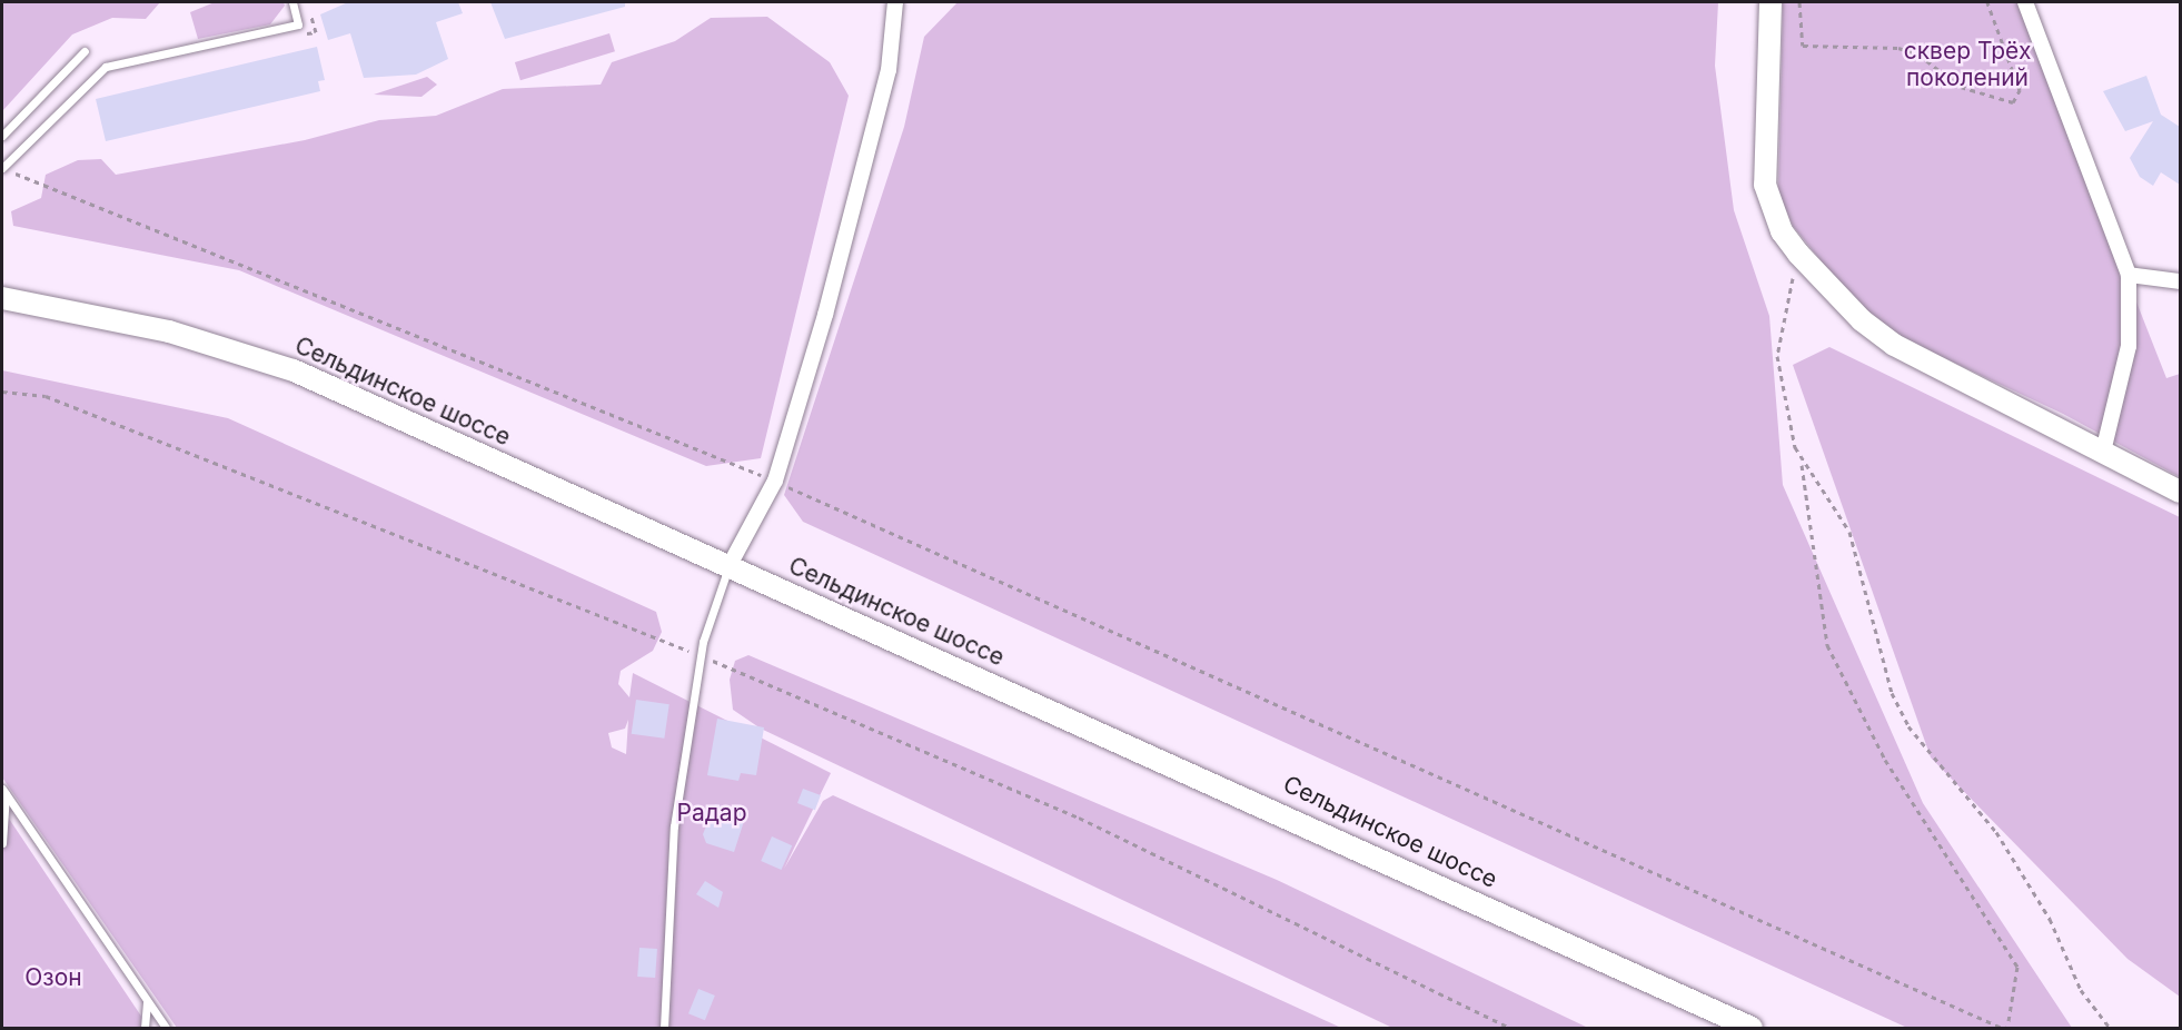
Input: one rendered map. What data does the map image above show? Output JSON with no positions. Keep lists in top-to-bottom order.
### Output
{
  "streets": {
    "main road": ["Сельдинское шоссе"]
  },
  "parks": ["сквер Трёх поколений", "Радар", "Озон"]
}
